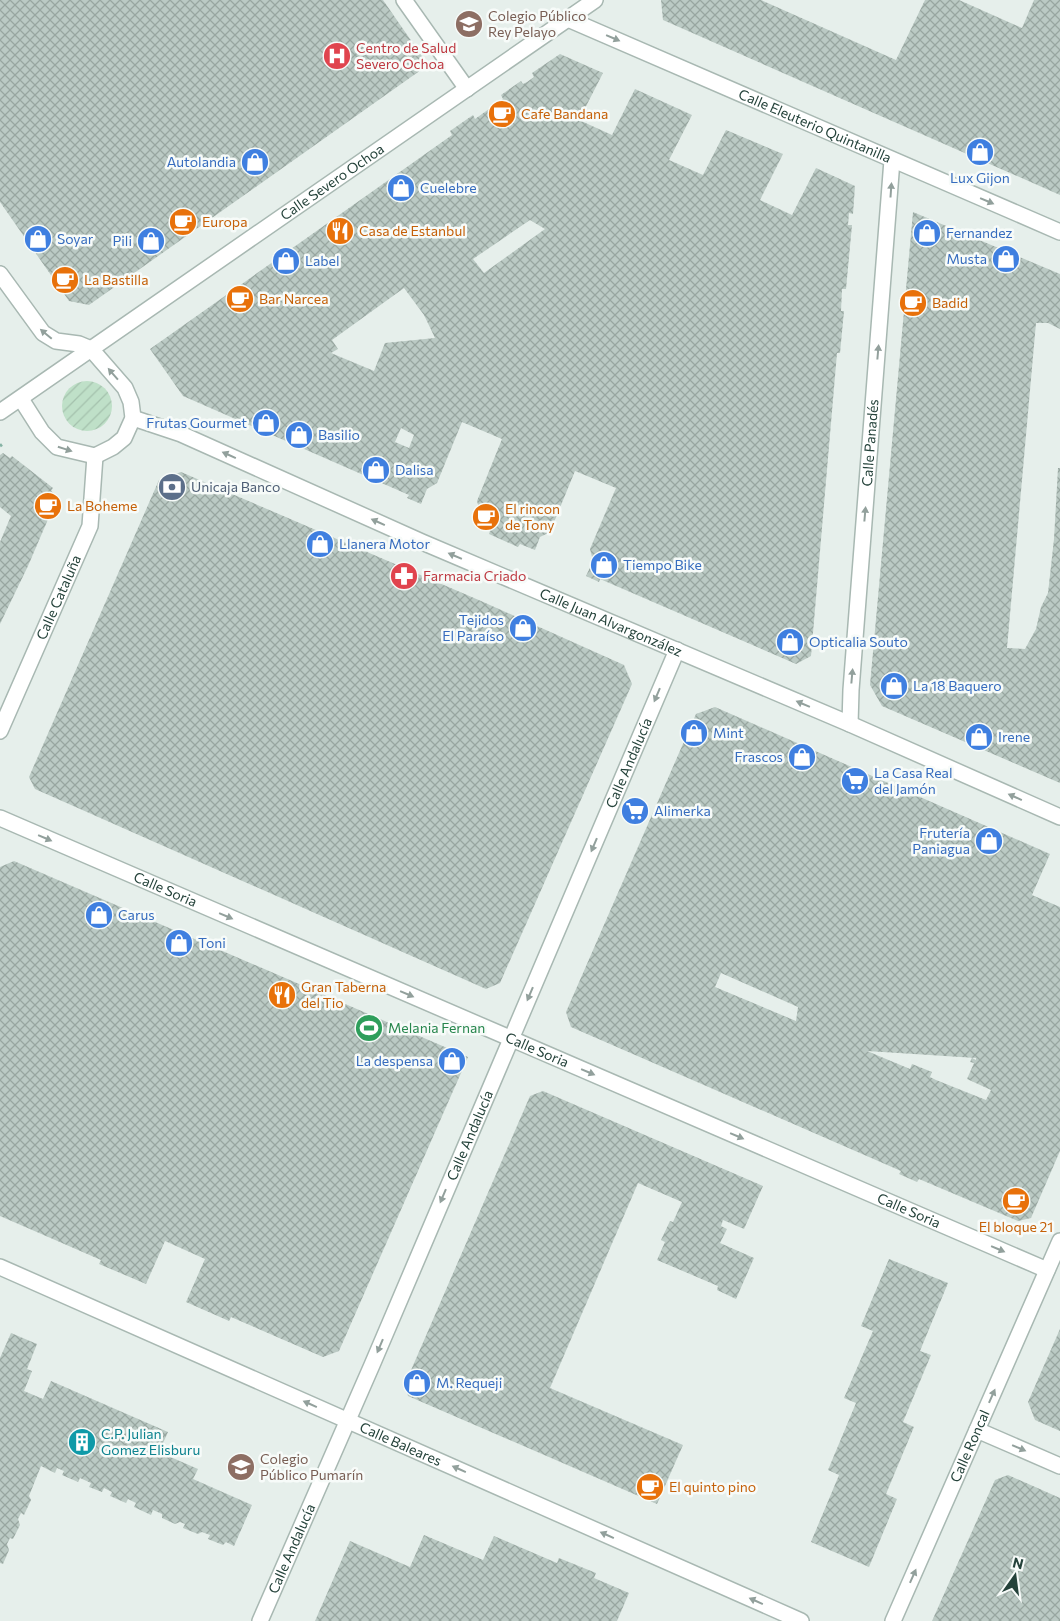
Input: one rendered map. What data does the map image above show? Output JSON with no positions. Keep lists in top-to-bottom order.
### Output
{
  "streets": {
    "street": [
      "Calle Eleuterio Quintanilla",
      "Calle Severo Ochoa",
      "Calle Panadés",
      "Calle Cataluña",
      "Calle Juan Alvargonzález",
      "Calle Andalucía",
      "Calle Soria",
      "Calle Baleares",
      "Calle Roncal"
    ]
  },
  "crossings": [
    ["Calle Eleuterio Quintanilla", "Calle Severo Ochoa"],
    ["Calle Eleuterio Quintanilla", "Calle Panadés"],
    ["Calle Severo Ochoa", "Calle Cataluña"],
    ["Calle Severo Ochoa", "Calle Juan Alvargonzález"],
    ["Calle Panadés", "Calle Juan Alvargonzález"],
    ["Calle Cataluña", "Calle Juan Alvargonzález"],
    ["Calle Juan Alvargonzález", "Calle Andalucía"],
    ["Calle Andalucía", "Calle Soria"],
    ["Calle Andalucía", "Calle Baleares"],
    ["Calle Soria", "Calle Roncal"]
  ],
  "one_way": [
    "Calle Eleuterio Quintanilla",
    "Calle Panadés",
    "Calle Juan Alvargonzález",
    "Calle Andalucía",
    "Calle Soria",
    "Calle Baleares",
    "Calle Roncal"
  ],
  "places": {
    "school or university": ["Colegio Público Rey Pelayo", "Colegio Público Pumarín"],
    "hospital": ["Centro de Salud Severo Ochoa"],
    "cafe": [
      "Cafe Bandana",
      "Europa",
      "La Bastilla",
      "Bar Narcea",
      "Badid",
      "La Boheme",
      "El rincon de Tony",
      "El bloque 21",
      "El quinto pino"
    ],
    "shop": [
      "Lux Gijon",
      "Autolandia",
      "Cuelebre",
      "Fernandez",
      "Soyar",
      "Pili",
      "Musta",
      "Label",
      "Frutas Gourmet",
      "Basilio",
      "Dalisa",
      "Llanera Motor",
      "Tiempo Bike",
      "Tejidos El Paraíso",
      "Opticalia Souto",
      "La 18 Baquero",
      "Mint",
      "Irene",
      "Frascos",
      "Frutería Paniagua",
      "Carus",
      "Toni",
      "La despensa",
      "M. Requeji"
    ],
    "restaurant": ["Casa de Estanbul", "Gran Taberna del Tio"],
    "bank": ["Unicaja Banco"],
    "pharmacy": ["Farmacia Criado"],
    "supermarket": ["La Casa Real del Jamón", "Alimerka"],
    "sports": ["Melania Fernan"],
    "building": ["C.P. Julian Gomez Elisburu"]
  },
  "north": "top"
}
